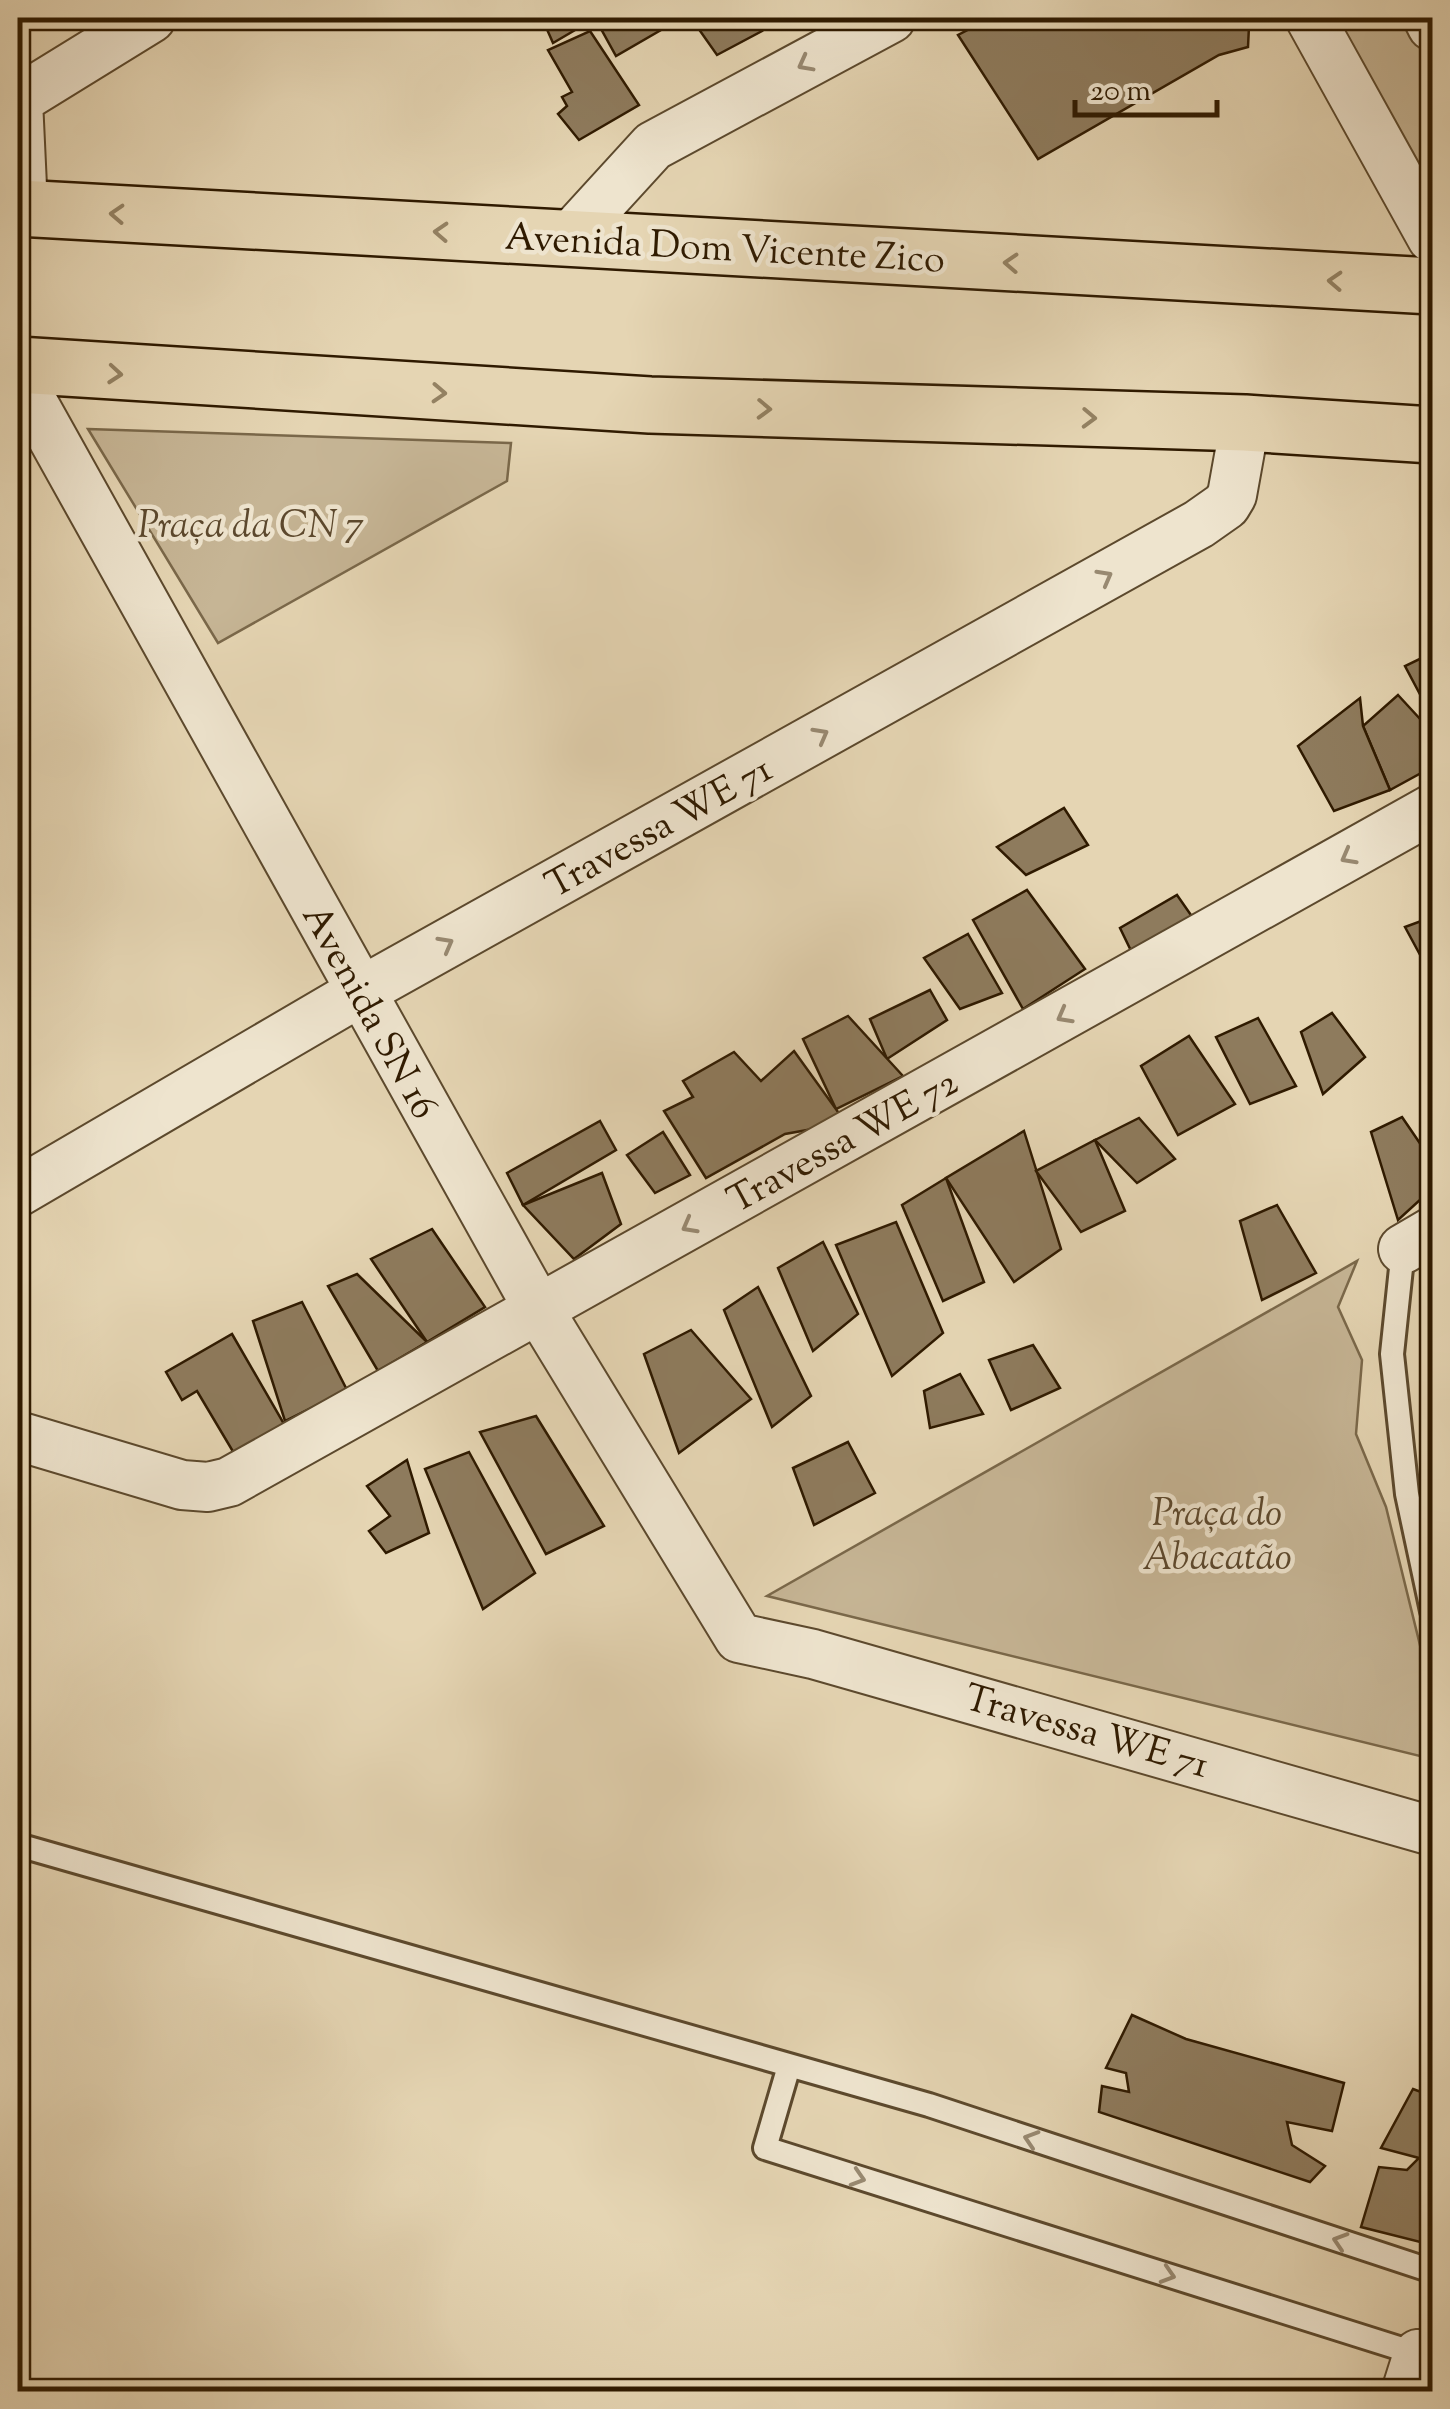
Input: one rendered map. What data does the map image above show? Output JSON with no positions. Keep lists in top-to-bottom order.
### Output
{
  "streets": {
    "main road": ["Avenida Dom Vicente Zico"],
    "street": ["Travessa WE 71", "Avenida SN 16", "Travessa WE 72"]
  },
  "crossings": [
    ["Travessa WE 71", "Avenida SN 16"],
    ["Avenida SN 16", "Travessa WE 72"]
  ],
  "one_way": ["Travessa WE 71", "Travessa WE 72"],
  "parks": ["Praça da CN 7", "Praça do Abacatão"],
  "scale_bar": "20 m"
}
